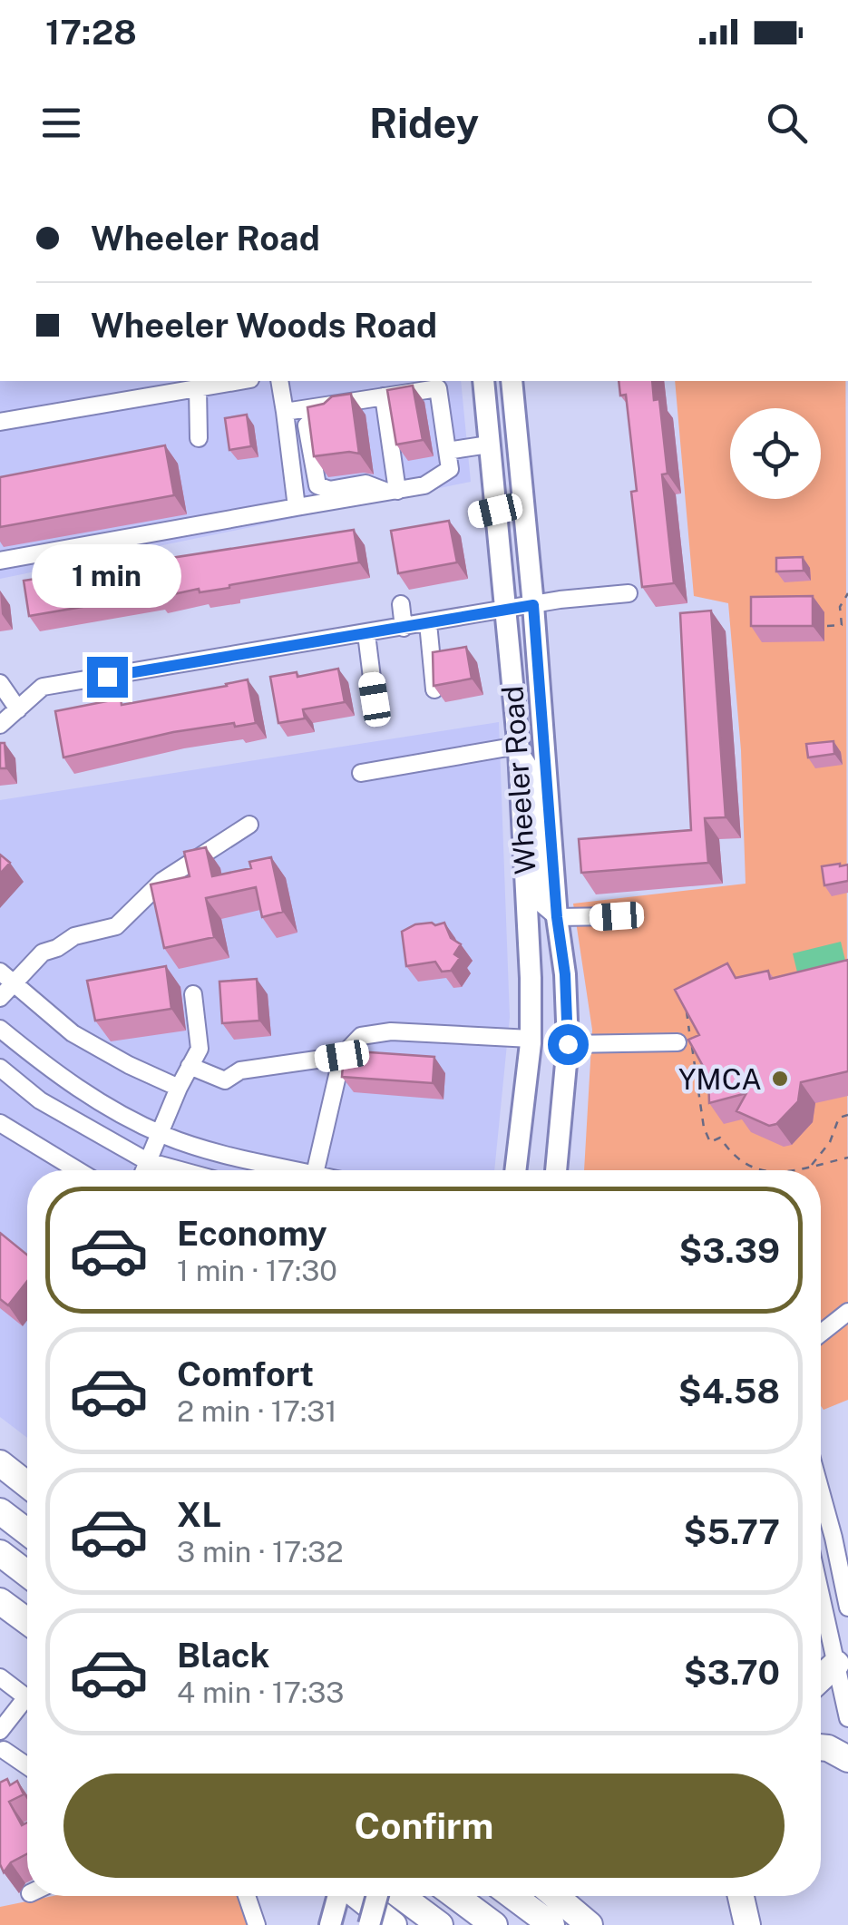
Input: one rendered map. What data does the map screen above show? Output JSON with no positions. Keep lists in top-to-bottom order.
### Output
{
  "streets": {
    "main road": ["Wheeler Road"]
  },
  "places": ["YMCA"],
  "page": {
    "status": "17:28",
    "header": "Ridey",
    "banner": ["Wheeler Road", "Wheeler Woods Road"],
    "bubble": "1 min",
    "list": [
      {
        "name": "Economy",
        "note": "1 min · 17:30",
        "value": "$3.39"
      },
      {
        "name": "Comfort",
        "note": "2 min · 17:31",
        "value": "$4.58"
      },
      {
        "name": "XL",
        "note": "3 min · 17:32",
        "value": "$5.77"
      },
      {
        "name": "Black",
        "note": "4 min · 17:33",
        "value": "$3.70"
      }
    ],
    "buttons": "Confirm"
  }
}
